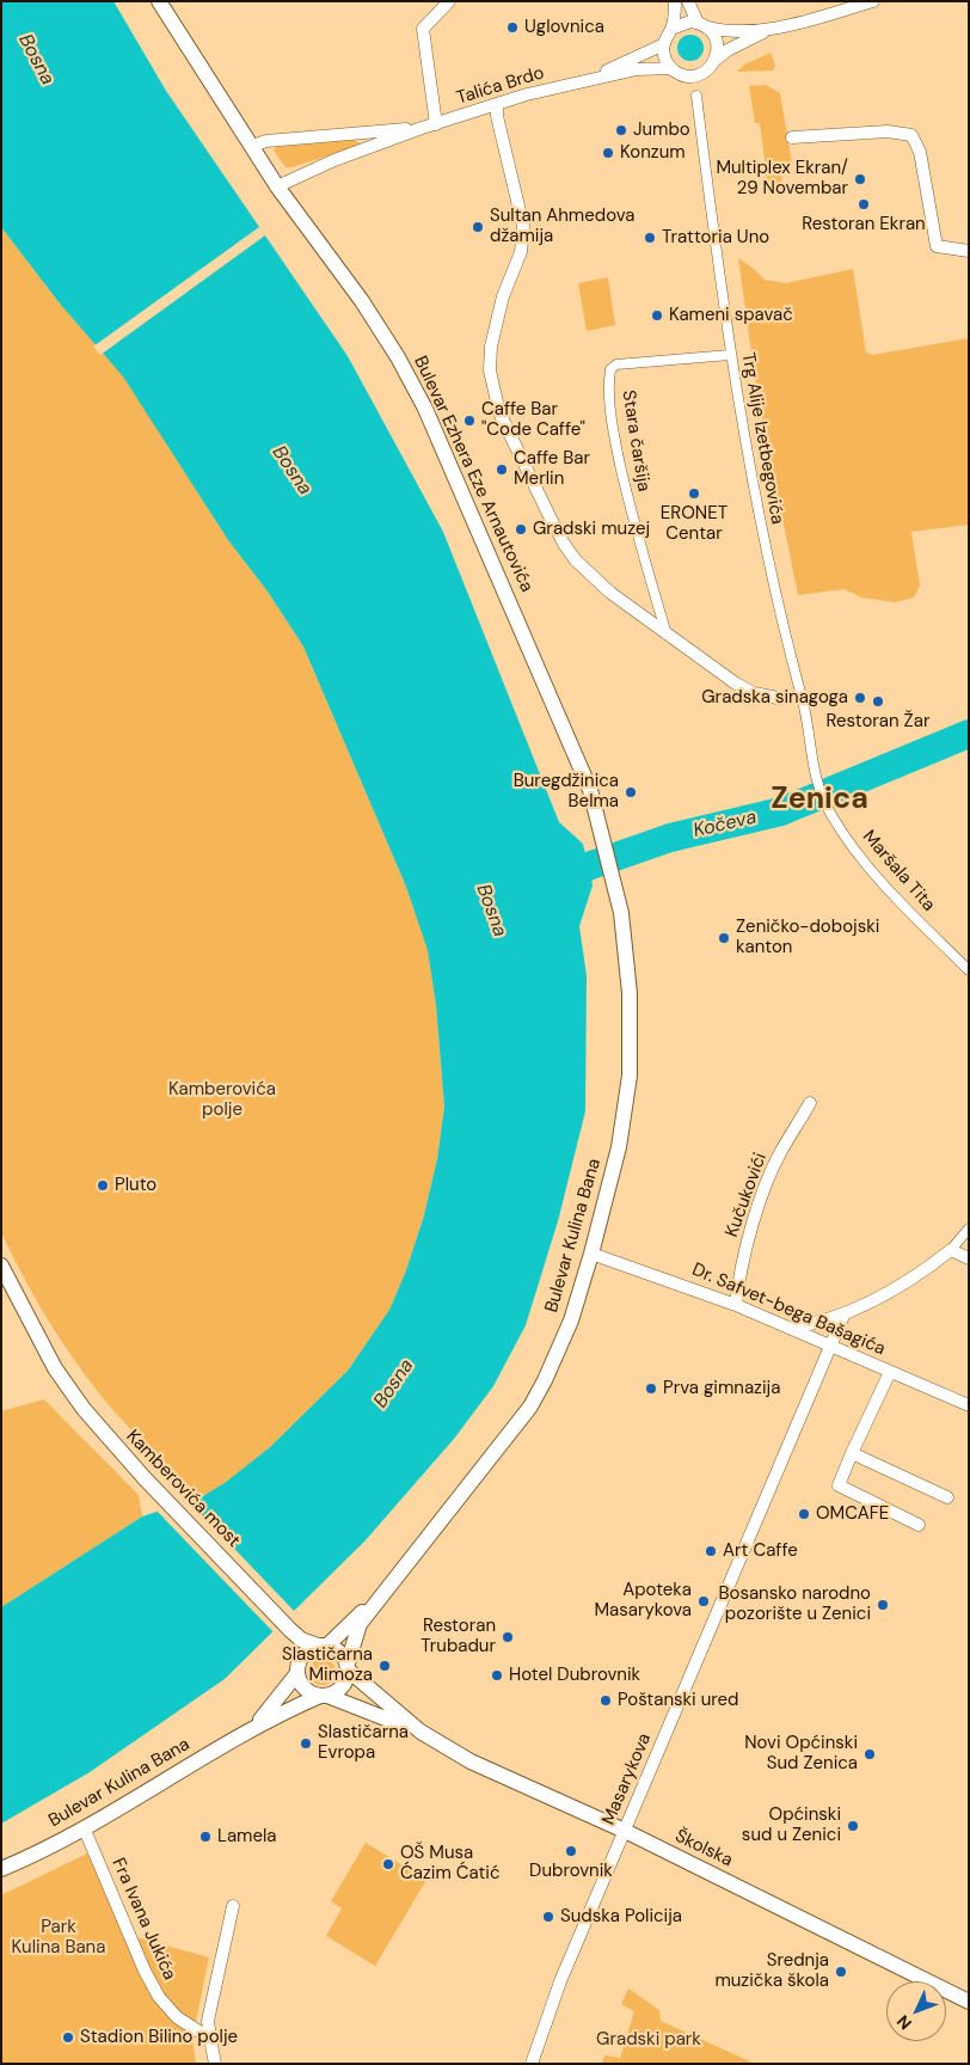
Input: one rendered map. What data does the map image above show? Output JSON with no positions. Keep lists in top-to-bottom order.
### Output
{
  "streets": {
    "street": [
      "Talića Brdo",
      "Trg Alije Izetbegovića",
      "Stara čaršija",
      "Bulevar Ezhera Eze Arnautovića",
      "Maršala Tita",
      "Kučukovići",
      "Bulevar Kulina Bana",
      "Dr. Safvet-bega Bašagića",
      "Kamberovića most",
      "Masarykova",
      "Školska",
      "Fra Ivana Jukića"
    ]
  },
  "crossings": [
    ["Talića Brdo", "Bulevar Ezhera Eze Arnautovića"],
    ["Trg Alije Izetbegovića", "Stara čaršija"],
    ["Trg Alije Izetbegovića", "Maršala Tita"],
    ["Bulevar Ezhera Eze Arnautovića", "Bulevar Kulina Bana"],
    ["Kučukovići", "Dr. Safvet-bega Bašagića"],
    ["Bulevar Kulina Bana", "Dr. Safvet-bega Bašagića"],
    ["Bulevar Kulina Bana", "Školska"],
    ["Bulevar Kulina Bana", "Fra Ivana Jukića"],
    ["Dr. Safvet-bega Bašagića", "Masarykova"],
    ["Masarykova", "Školska"]
  ],
  "districts": ["Zenica"],
  "water": ["Bosna", "Kočeva"],
  "parks": ["Kamberovića polje", "Park Kulina Bana", "Gradski park"],
  "places": [
    "Uglovnica",
    "Jumbo",
    "Konzum",
    "Multiplex Ekran/ 29 Novembar",
    "Restoran Ekran",
    "Sultan Ahmedova džamija",
    "Trattoria Uno",
    "Kameni spavač",
    "Caffe Bar \"Code Caffe\"",
    "Caffe Bar Merlin",
    "ERONET Centar",
    "Gradski muzej",
    "Gradska sinagoga",
    "Restoran Žar",
    "Buregdžinica Belma",
    "Zeničko-dobojski kanton",
    "Pluto",
    "Prva gimnazija",
    "OMCAFE",
    "Art Caffe",
    "Apoteka Masarykova",
    "Bosansko narodno pozorište u Zenici",
    "Restoran Trubadur",
    "Slastičarna Mimoza",
    "Hotel Dubrovnik",
    "Poštanski ured",
    "Slastičarna Evropa",
    "Novi Općinski Sud Zenica",
    "Općinski sud u Zenici",
    "Lamela",
    "Dubrovnik",
    "OŠ Musa Ćazim Ćatić",
    "Sudska Policija",
    "Srednja muzička škola",
    "Stadion Bilino polje"
  ],
  "north": "bottom left"
}
